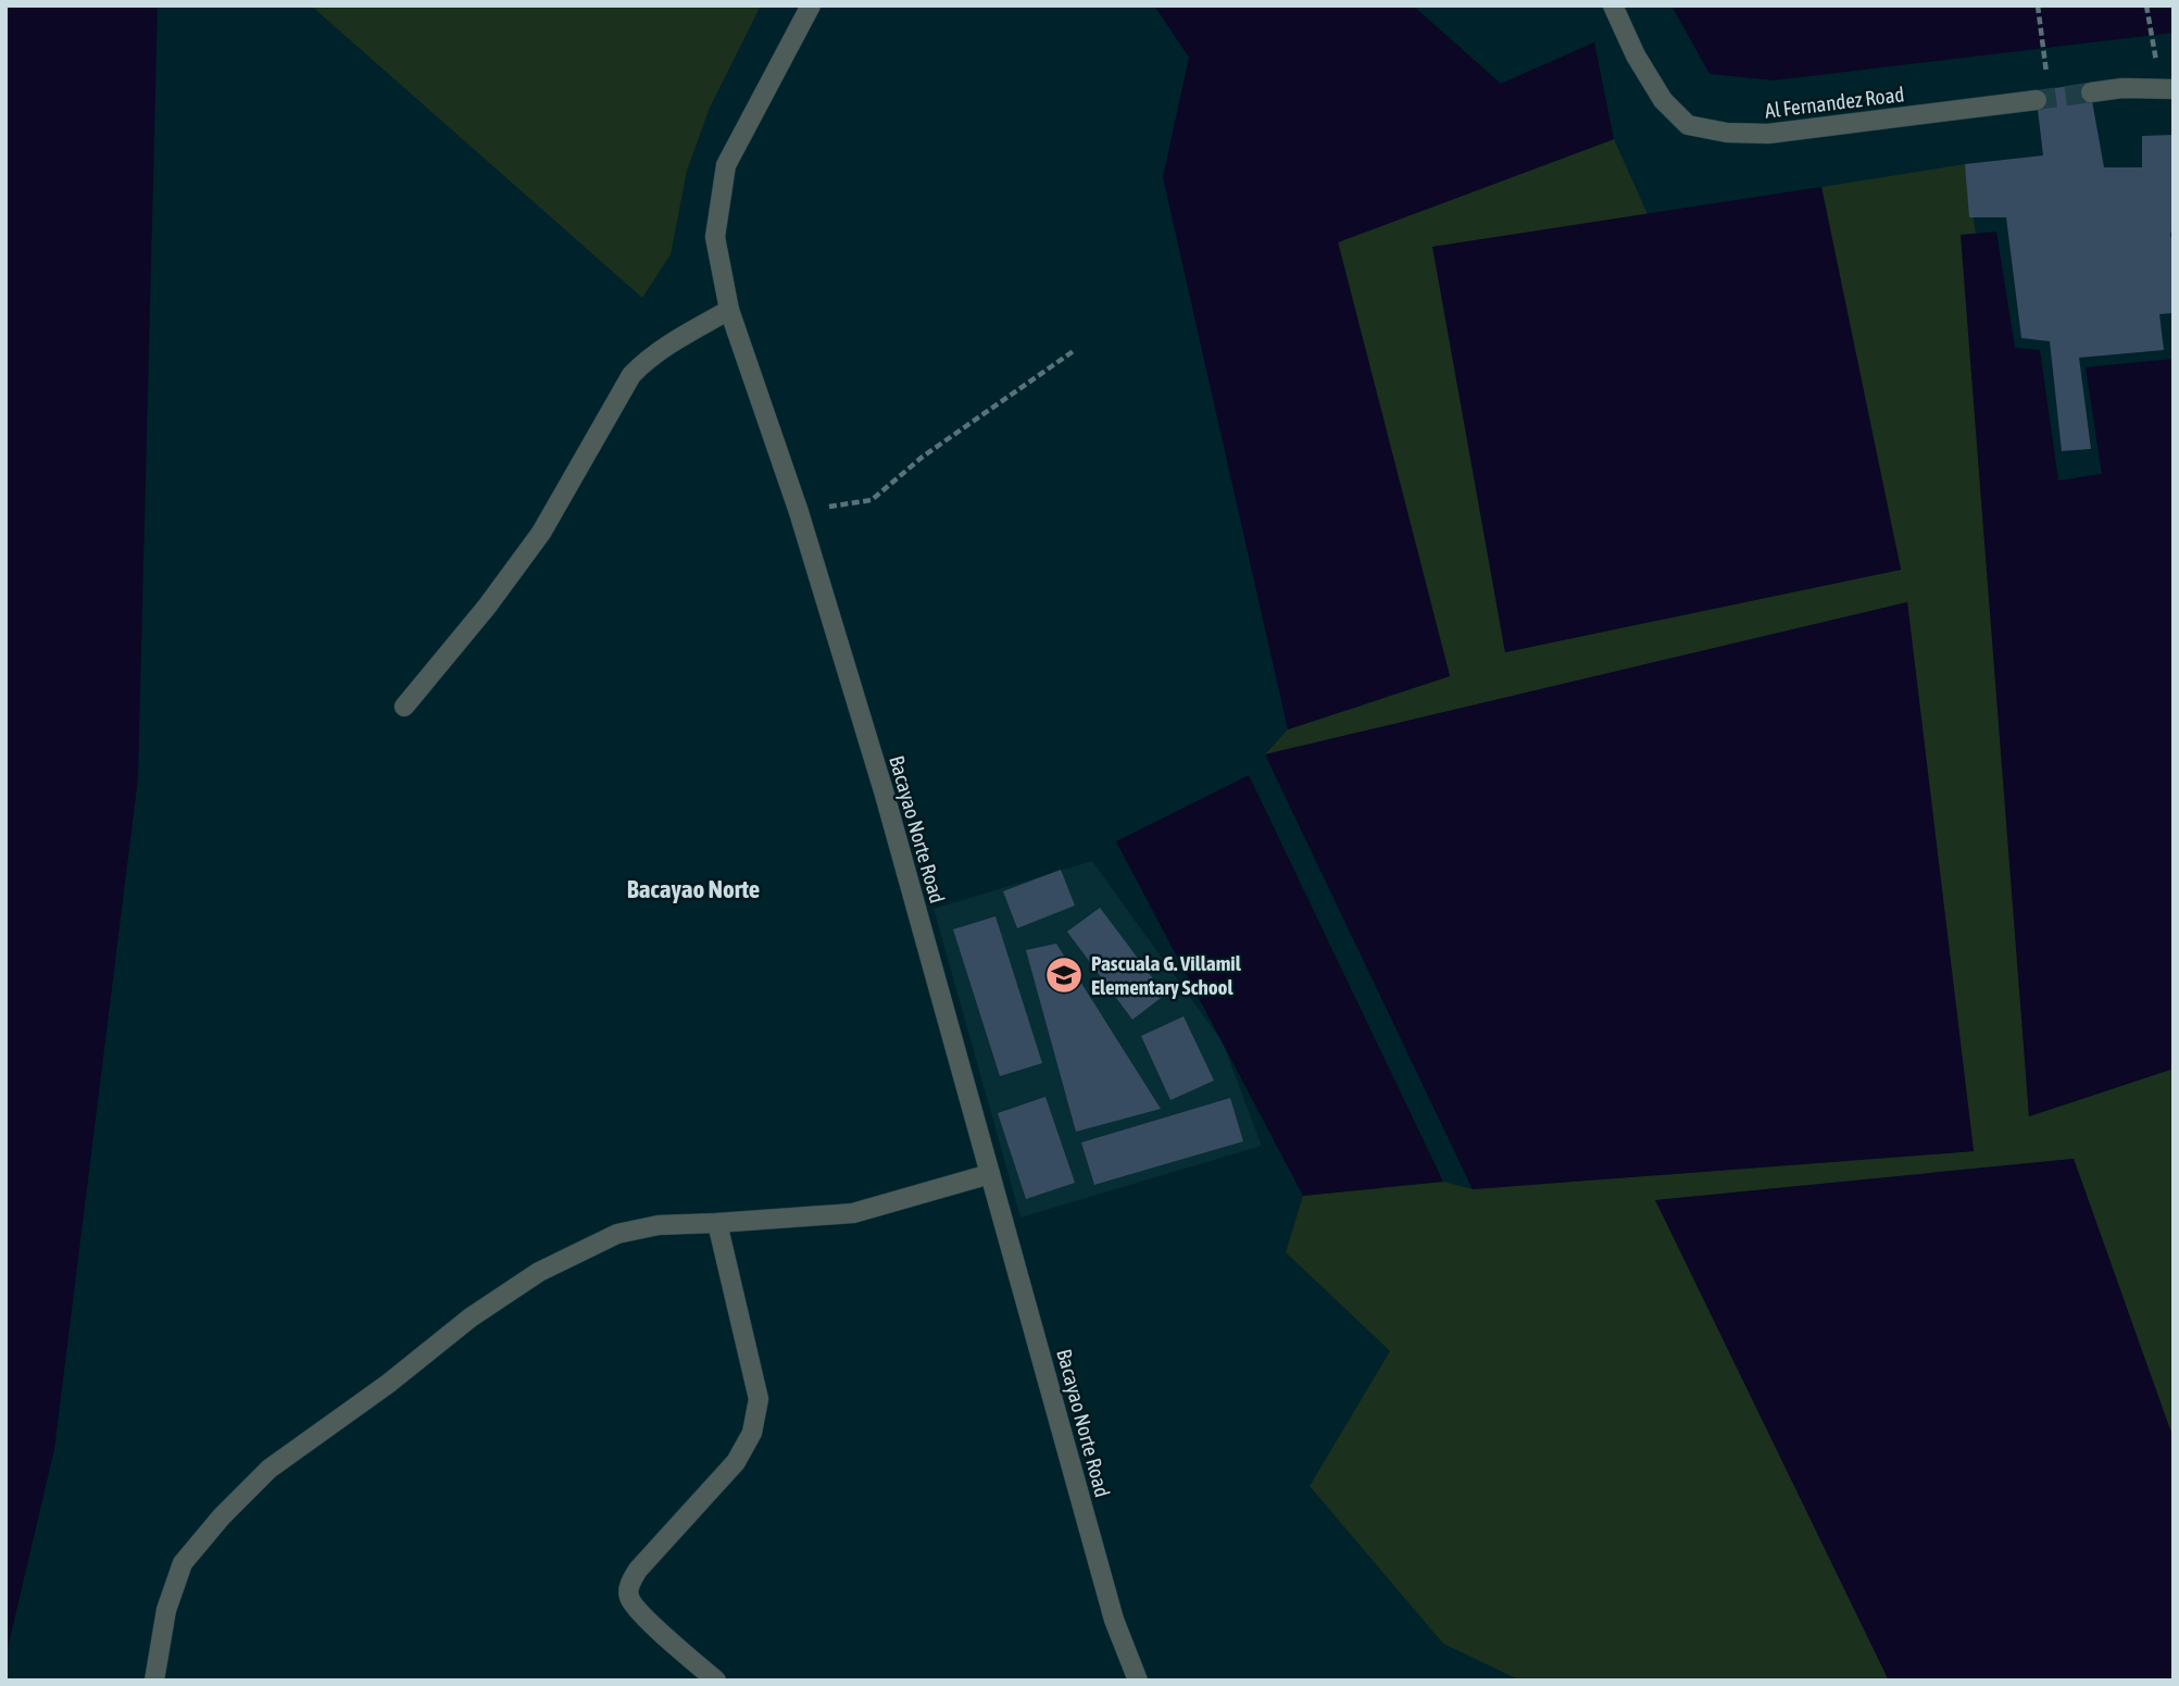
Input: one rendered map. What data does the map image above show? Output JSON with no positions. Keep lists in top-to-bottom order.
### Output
{
  "streets": {
    "street": ["Al Fernandez Road", "Bacayao Norte Road"]
  },
  "districts": ["Bacayao Norte"],
  "places": {
    "school or university": ["Pascuala G. Villamil Elementary School"]
  }
}
